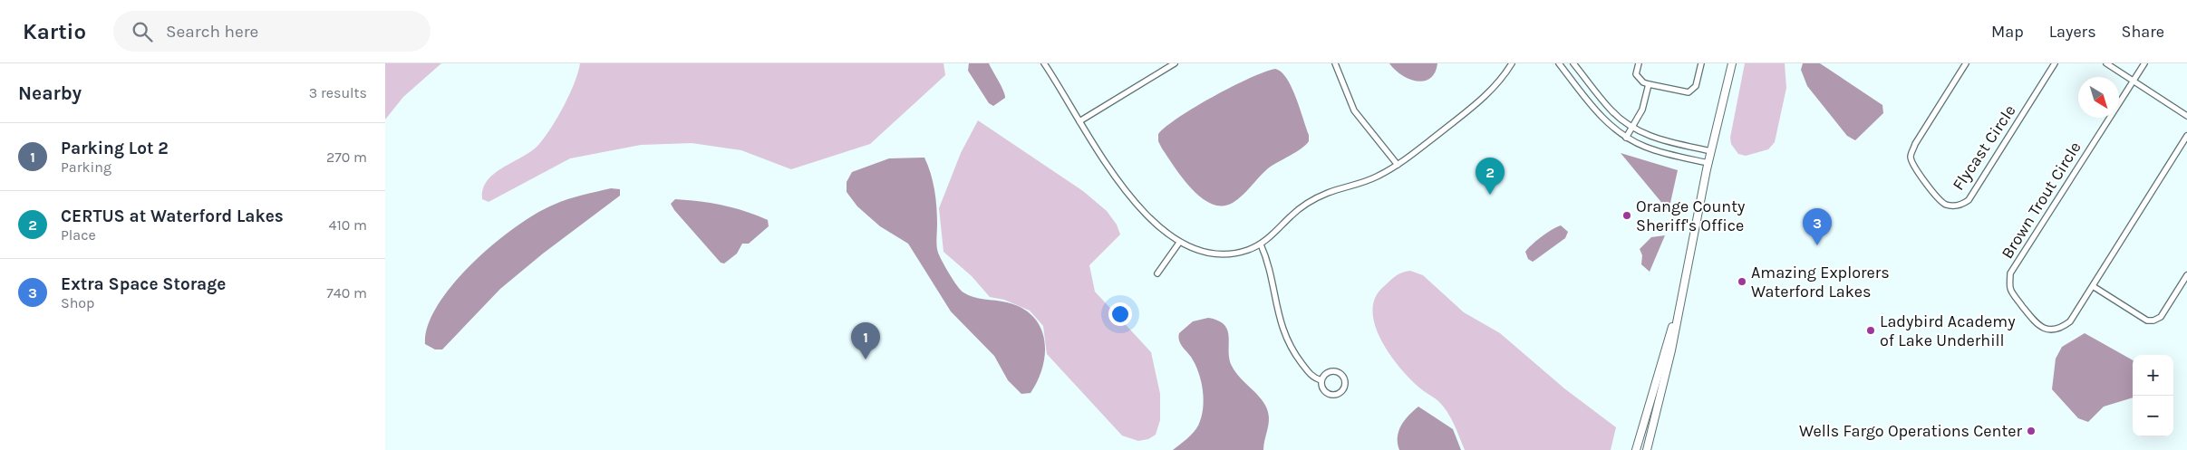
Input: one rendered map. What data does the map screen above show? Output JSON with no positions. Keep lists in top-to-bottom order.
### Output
{
  "streets": {
    "street": ["Flycast Circle", "Brown Trout Circle"]
  },
  "places": [
    "Orange County Sheriff's Office",
    "Amazing Explorers Waterford Lakes",
    "Ladybird Academy of Lake Underhill",
    "Wells Fargo Operations Center"
  ],
  "north": "bottom right",
  "page": {
    "header": "Kartio",
    "search": "Search here",
    "nav": ["Map", "Layers", "Share"],
    "heading": ["Nearby", "3 results"],
    "list": [
      {
        "mark": "1",
        "name": "Parking Lot 2",
        "note": "Parking",
        "value": "270 m"
      },
      {
        "mark": "2",
        "name": "CERTUS at Waterford Lakes",
        "note": "Place",
        "value": "410 m"
      },
      {
        "mark": "3",
        "name": "Extra Space Storage",
        "note": "Shop",
        "value": "740 m"
      }
    ],
    "pins": ["2", "3", "1"],
    "map_buttons": ["+", "−"]
  }
}
